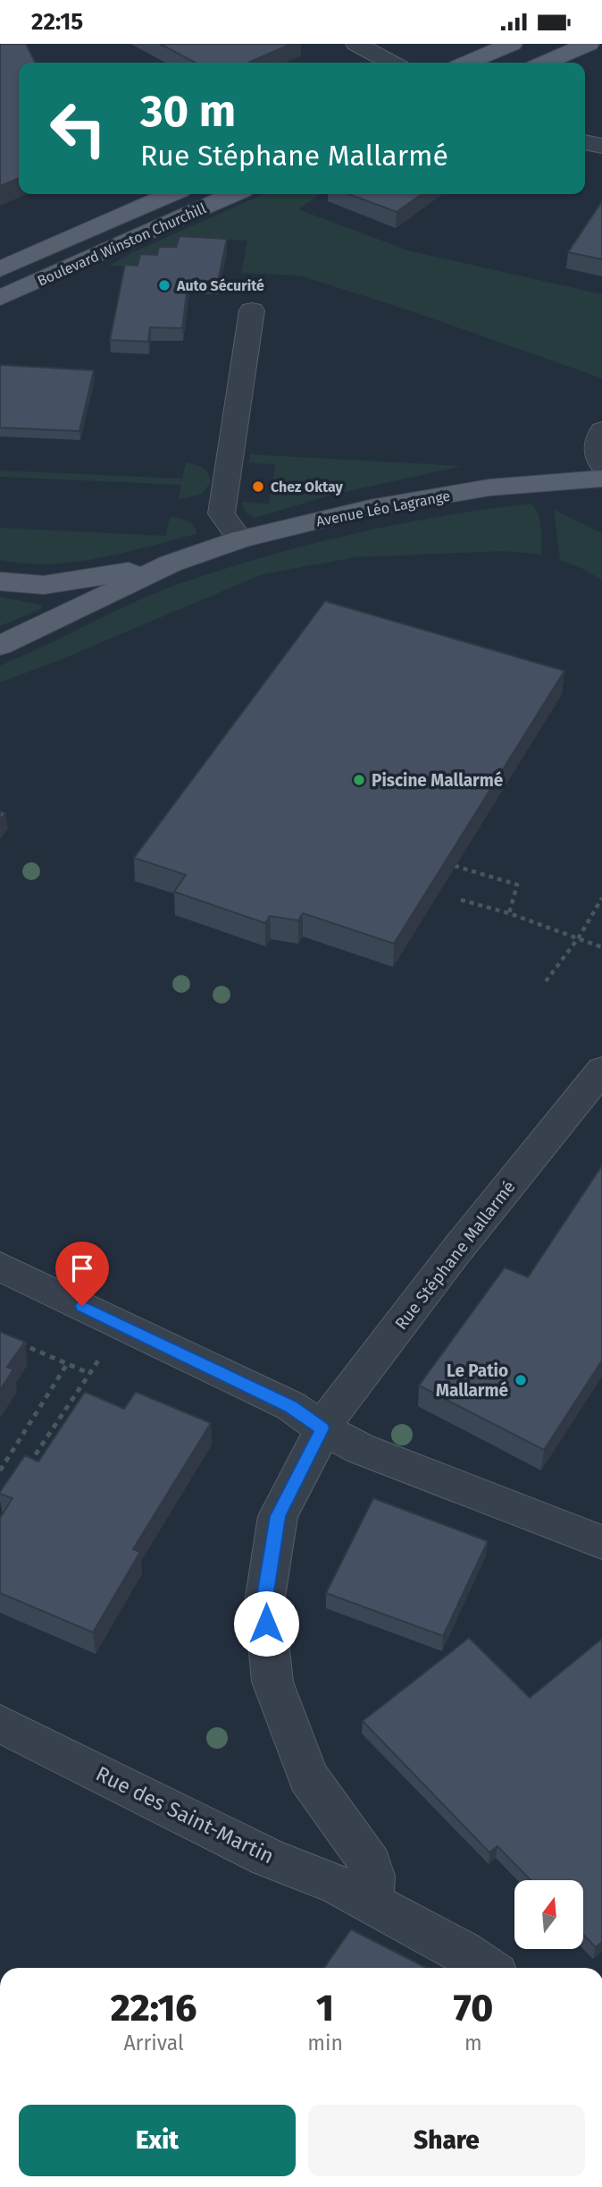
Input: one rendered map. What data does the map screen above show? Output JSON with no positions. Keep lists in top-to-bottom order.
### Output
{
  "streets": {
    "main road": ["Boulevard Winston Churchill", "Avenue Léo Lagrange"],
    "street": ["Rue Stéphane Mallarmé", "Rue des Saint-Martin"]
  },
  "places": [
    "Auto Sécurité",
    "Chez Oktay",
    "Piscine Mallarmé",
    "Le Patio Mallarmé"
  ],
  "north": "top",
  "page": {
    "status": "22:15",
    "turn": ["30 m", "Rue Stéphane Mallarmé"],
    "eta": [
      "22:16",
      "Arrival",
      "1",
      "min",
      "70",
      "m"
    ],
    "buttons": ["Exit", "Share"]
  }
}
